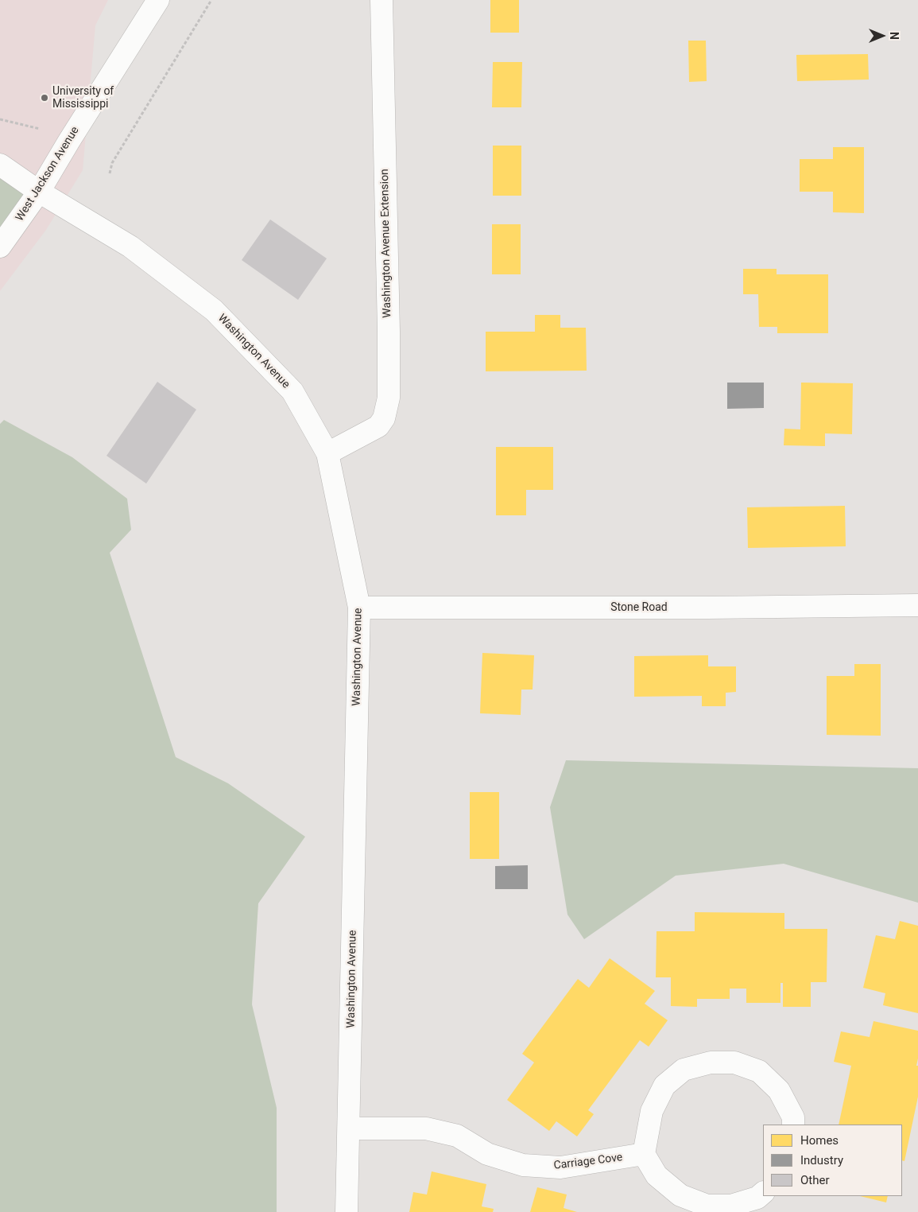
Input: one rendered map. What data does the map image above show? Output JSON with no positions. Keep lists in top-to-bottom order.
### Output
{
  "streets": {
    "street": [
      "West Jackson Avenue",
      "Washington Avenue Extension",
      "Washington Avenue",
      "Stone Road",
      "Carriage Cove"
    ]
  },
  "crossings": [
    ["West Jackson Avenue", "Washington Avenue"],
    ["Washington Avenue Extension", "Washington Avenue"],
    ["Washington Avenue", "Stone Road"],
    ["Washington Avenue", "Carriage Cove"]
  ],
  "places": ["University of Mississippi"],
  "legend": ["Homes", "Industry", "Other"],
  "north": "right"
}
